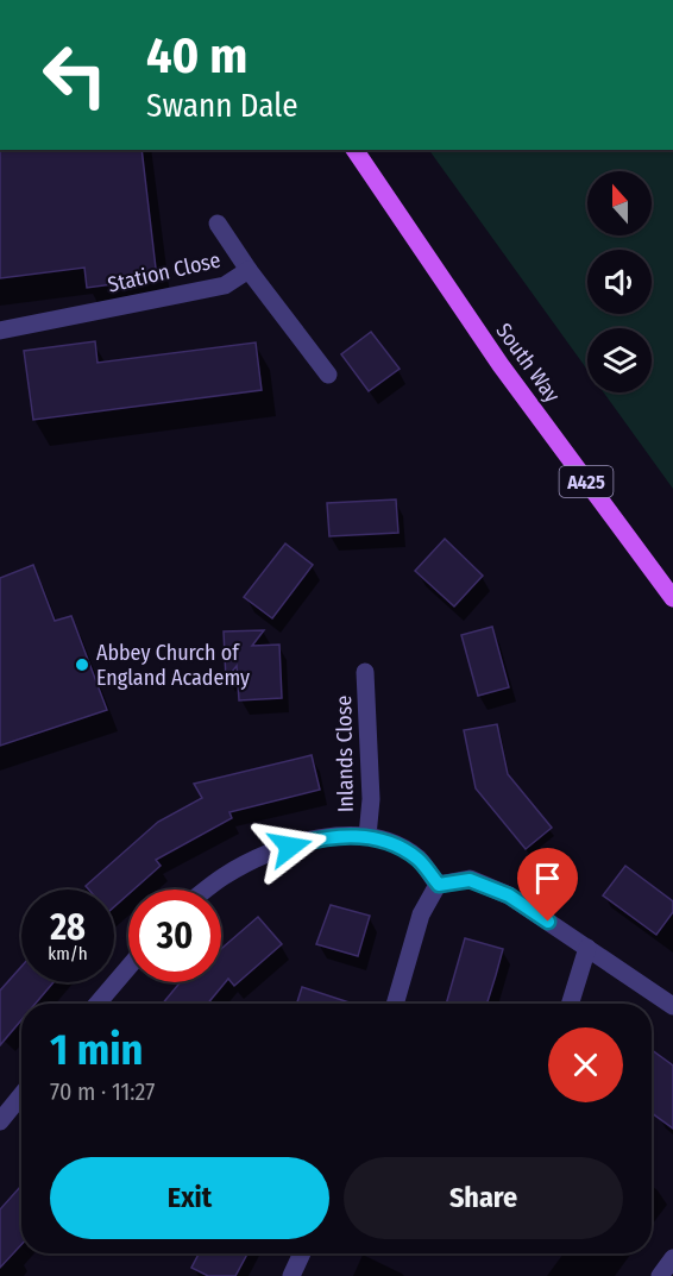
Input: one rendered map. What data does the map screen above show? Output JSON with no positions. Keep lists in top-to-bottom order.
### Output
{
  "streets": {
    "main road": ["South Way", "A425"],
    "street": ["Station Close", "Inlands Close"]
  },
  "places": ["Abbey Church of England Academy"],
  "north": "top",
  "page": {
    "turn": ["40 m", "Swann Dale"],
    "speed": "28 km/h",
    "limit": "30",
    "heading": ["1 min", "70 m · 11:27"],
    "buttons": ["Exit", "Share"]
  }
}
